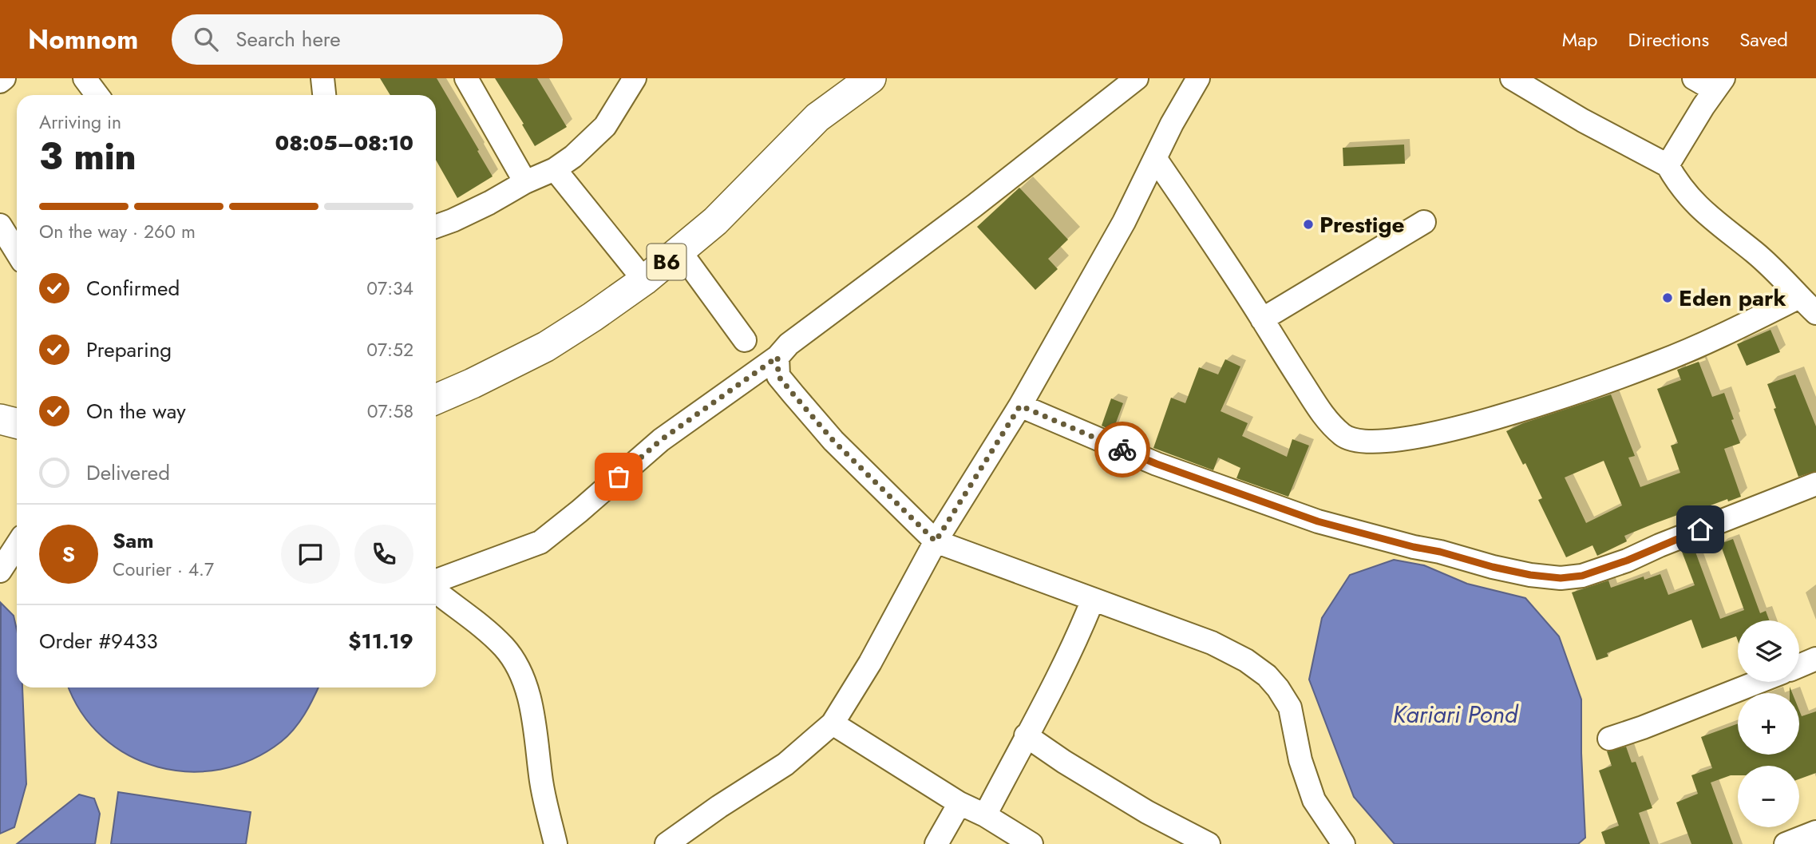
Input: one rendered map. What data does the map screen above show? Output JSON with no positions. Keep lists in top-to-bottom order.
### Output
{
  "streets": {
    "main road": ["B6"]
  },
  "water": ["Kariari Pond"],
  "places": ["Prestige", "Eden park"],
  "page": {
    "header": "Nomnom",
    "search": "Search here",
    "nav": ["Map", "Directions", "Saved"],
    "heading": ["3 min", "Arriving in", "08:05–08:10"],
    "panel": [
      "Sam",
      "Courier · 4.7",
      "Order #9433",
      "$11.19"
    ],
    "bar": "On the way · 260 m",
    "list": [
      ["Confirmed", "07:34"],
      ["Preparing", "07:52"],
      ["On the way", "07:58"],
      "Delivered"
    ],
    "round": "S",
    "map_buttons": ["+", "−"]
  }
}
